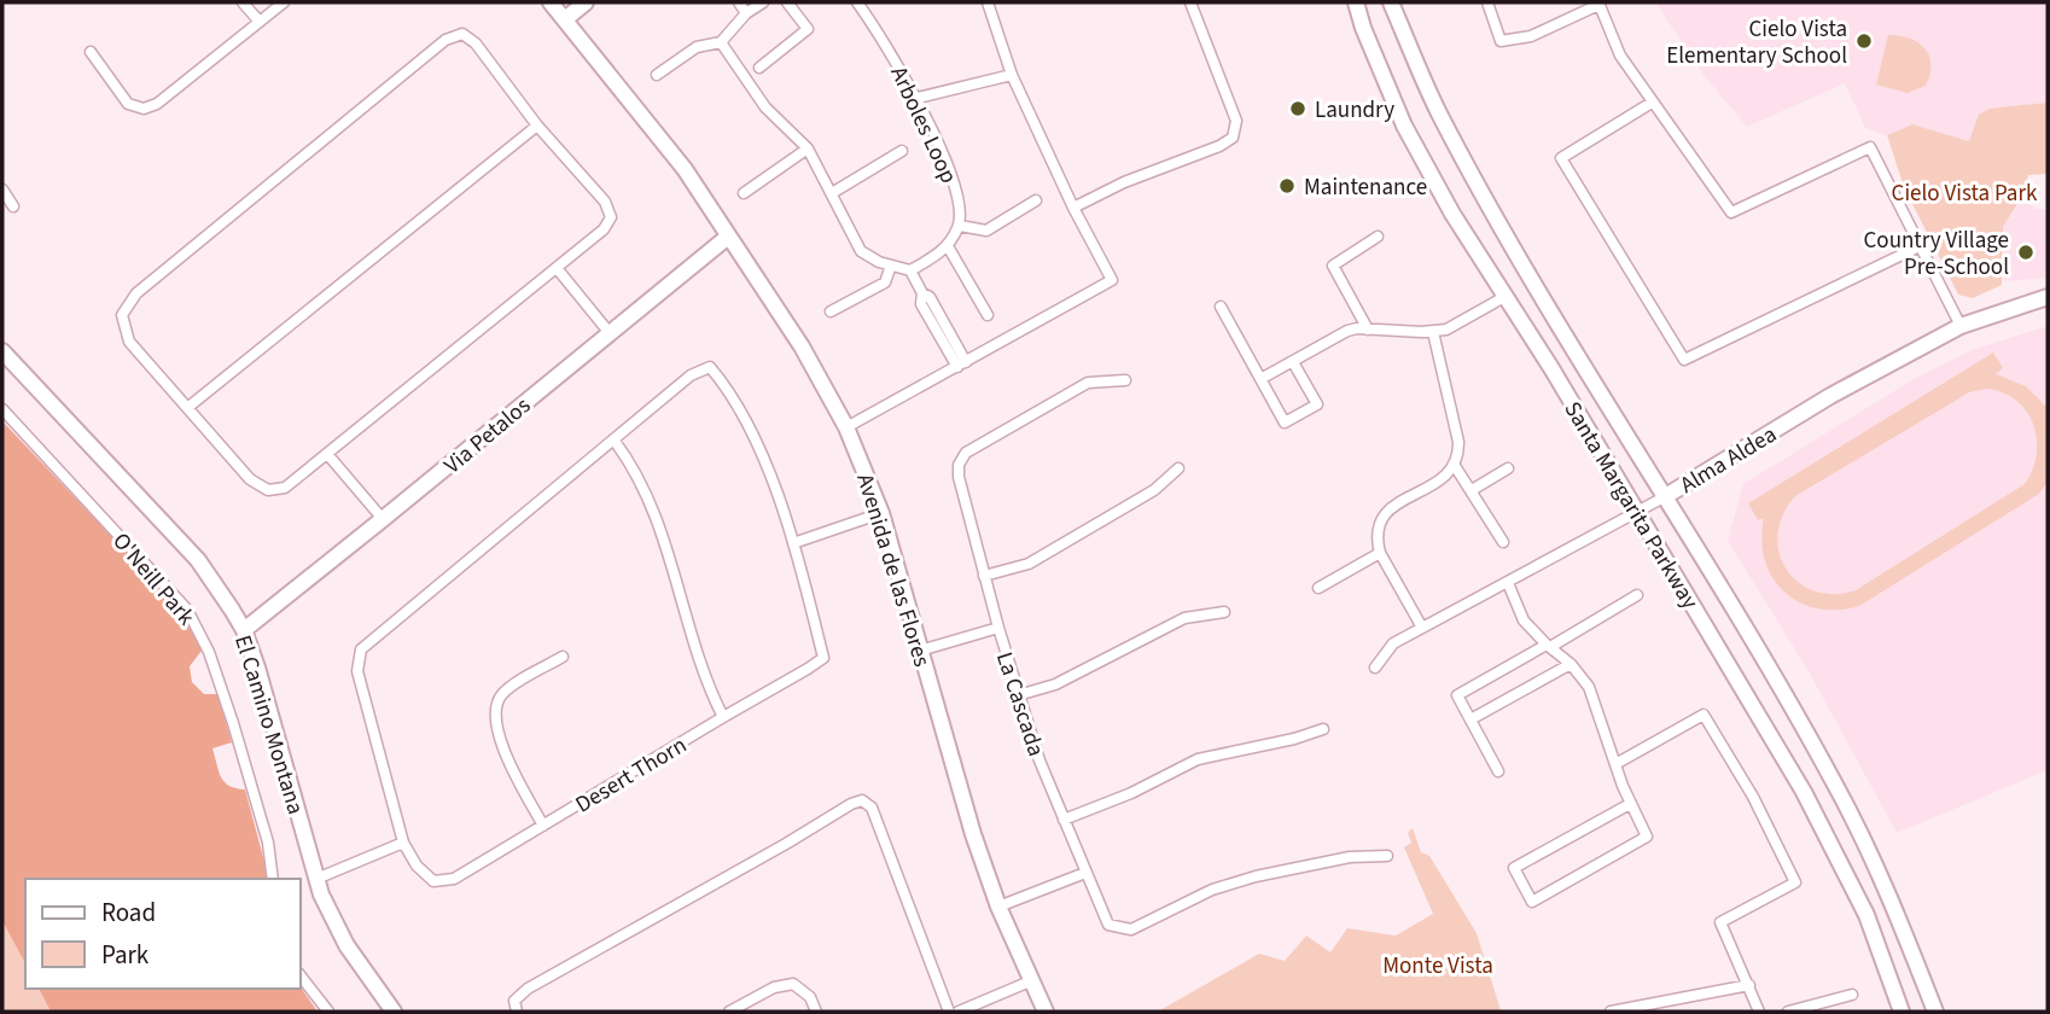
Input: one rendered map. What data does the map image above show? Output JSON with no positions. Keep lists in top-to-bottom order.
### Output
{
  "streets": {
    "main road": [
      "Via Petalos",
      "Alma Aldea",
      "Santa Margarita Parkway",
      "Avenida de las Flores",
      "El Camino Montana"
    ],
    "street": [
      "Arboles Loop",
      "O'Neill Park",
      "La Cascada",
      "Desert Thorn"
    ]
  },
  "crossings": [
    ["Via Petalos", "Avenida de las Flores"],
    ["Via Petalos", "El Camino Montana"],
    ["Alma Aldea", "Santa Margarita Parkway"]
  ],
  "parks": ["Cielo Vista Park", "Monte Vista"],
  "places": [
    "Cielo Vista Elementary School",
    "Laundry",
    "Maintenance",
    "Country Village Pre-School"
  ],
  "legend": ["Road", "Park"]
}
